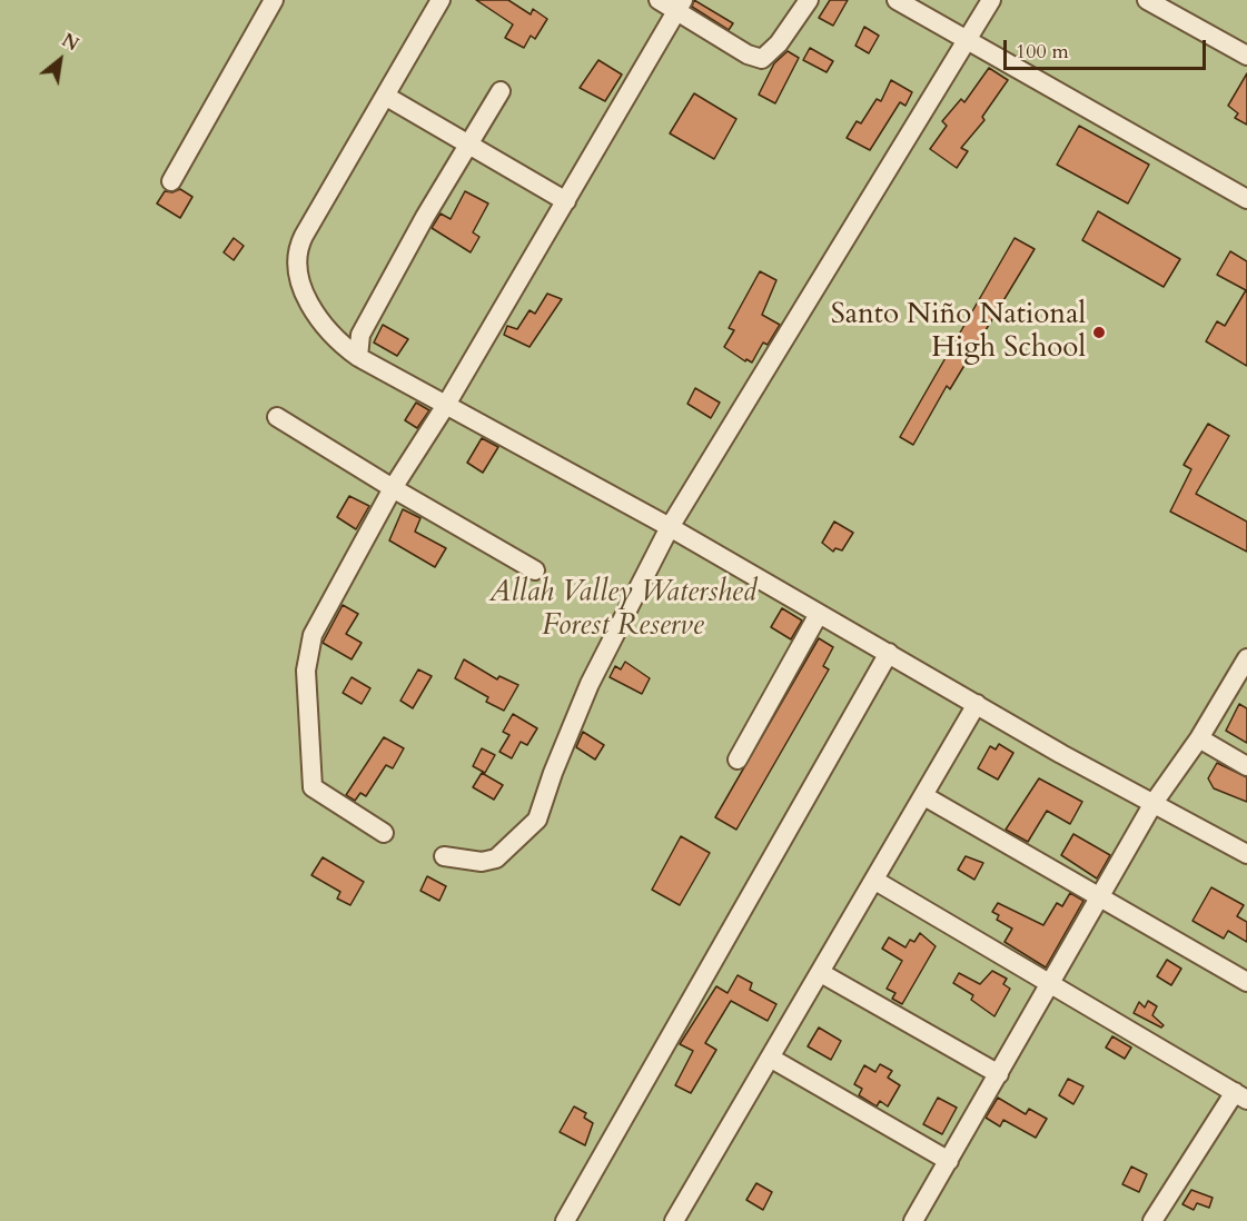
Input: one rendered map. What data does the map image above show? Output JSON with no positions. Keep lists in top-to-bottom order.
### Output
{
  "parks": ["Allah Valley Watershed Forest Reserve"],
  "places": ["Santo Niño National High School"],
  "scale_bar": "100 m",
  "north": "top right"
}
